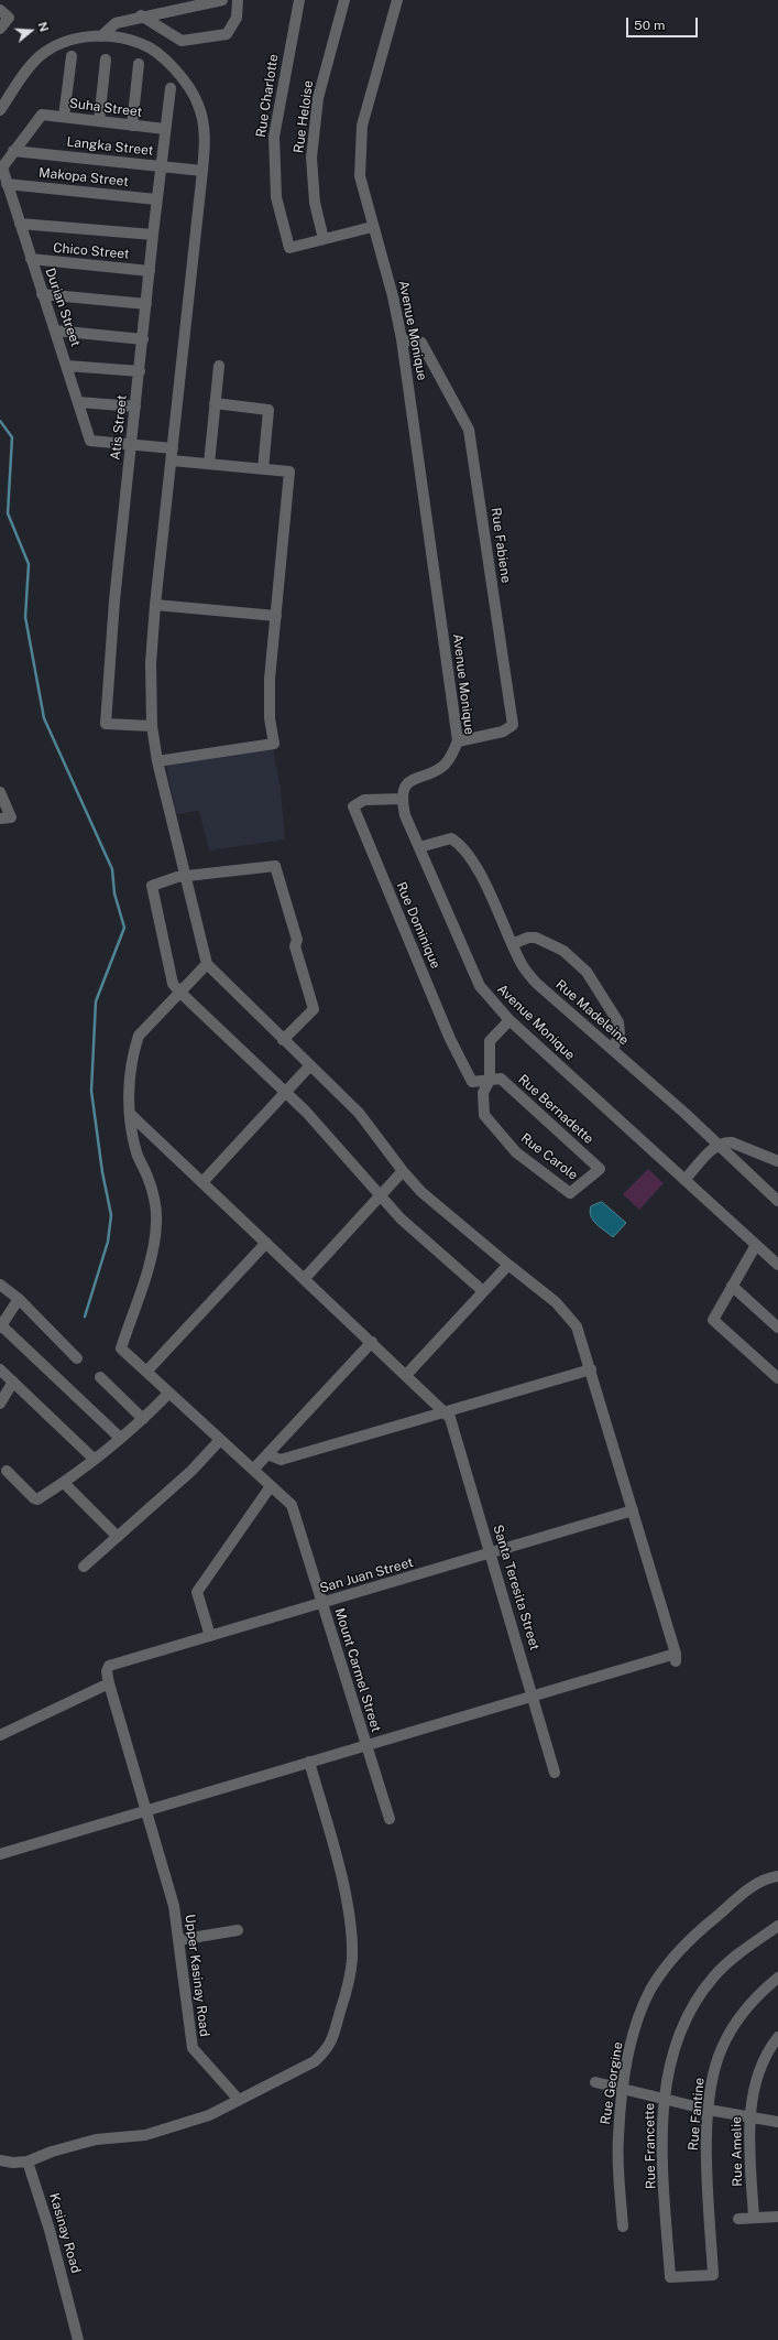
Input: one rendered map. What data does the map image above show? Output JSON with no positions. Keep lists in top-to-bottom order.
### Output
{
  "streets": {
    "street": [
      "Rue Charlotte",
      "Suha Street",
      "Rue Heloise",
      "Langka Street",
      "Makopa Street",
      "Chico Street",
      "Durian Street",
      "Avenue Monique",
      "Atis Street",
      "Rue Fabiene",
      "Rue Dominique",
      "Rue Madeleine",
      "Rue Bernadette",
      "Rue Carole",
      "San Juan Street",
      "Santa Teresita Street",
      "Mount Carmel Street",
      "Upper Kasinay Road",
      "Rue Georgine",
      "Rue Fantine",
      "Rue Francette",
      "Rue Amelie",
      "Kasinay Road"
    ]
  },
  "crossings": [
    ["Rue Charlotte", "Rue Heloise"],
    ["Suha Street", "Durian Street"],
    ["Suha Street", "Atis Street"],
    ["Langka Street", "Durian Street"],
    ["Langka Street", "Atis Street"],
    ["Makopa Street", "Durian Street"],
    ["Makopa Street", "Atis Street"],
    ["Chico Street", "Durian Street"],
    ["Chico Street", "Atis Street"],
    ["Durian Street", "Atis Street"],
    ["Avenue Monique", "Rue Fabiene"],
    ["Avenue Monique", "Rue Dominique"],
    ["Avenue Monique", "Rue Madeleine"],
    ["Avenue Monique", "Rue Carole"],
    ["Rue Dominique", "Rue Bernadette"],
    ["Rue Dominique", "Rue Carole"],
    ["Rue Bernadette", "Rue Carole"],
    ["San Juan Street", "Santa Teresita Street"],
    ["San Juan Street", "Mount Carmel Street"],
    ["San Juan Street", "Upper Kasinay Road"],
    ["Rue Fantine", "Rue Francette"]
  ],
  "scale_bar": "50 m",
  "north": "right"
}
